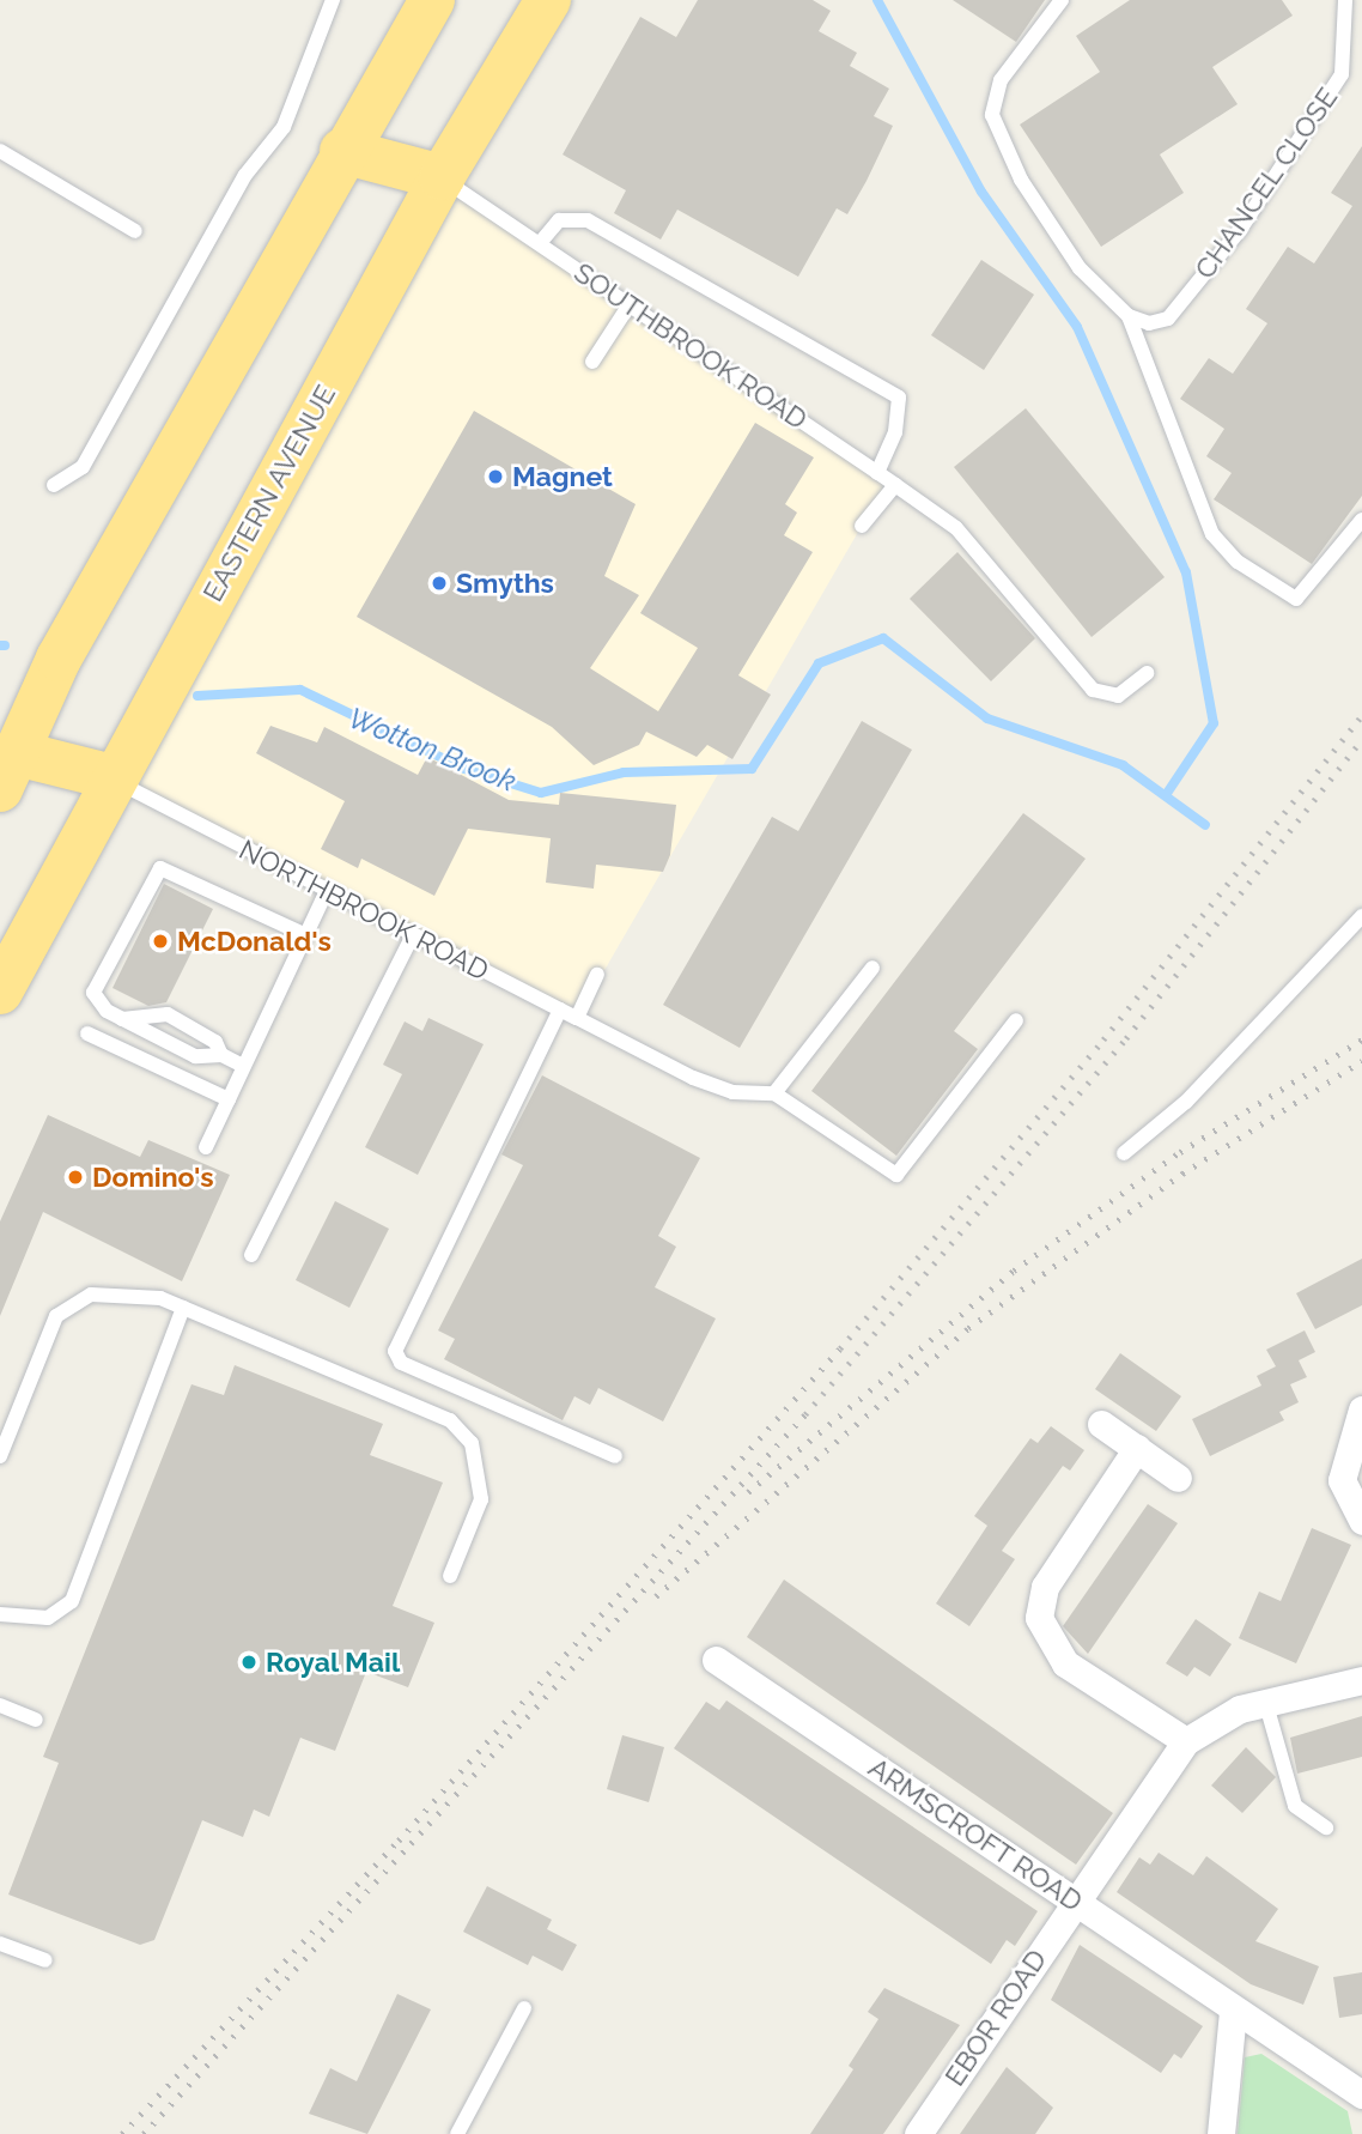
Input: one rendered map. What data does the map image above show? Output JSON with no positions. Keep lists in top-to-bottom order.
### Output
{
  "streets": {
    "highway": ["EASTERN AVENUE"],
    "street": ["ARMSCROFT ROAD", "EBOR ROAD"],
    "lane": ["CHANCEL CLOSE", "SOUTHBROOK ROAD", "NORTHBROOK ROAD"]
  },
  "crossings": [
    ["SOUTHBROOK ROAD", "EASTERN AVENUE"],
    ["EASTERN AVENUE", "NORTHBROOK ROAD"],
    ["ARMSCROFT ROAD", "EBOR ROAD"]
  ],
  "water": ["Wotton Brook"],
  "places": [
    "Magnet",
    "Smyths",
    "McDonald's",
    "Domino's",
    "Royal Mail"
  ]
}
